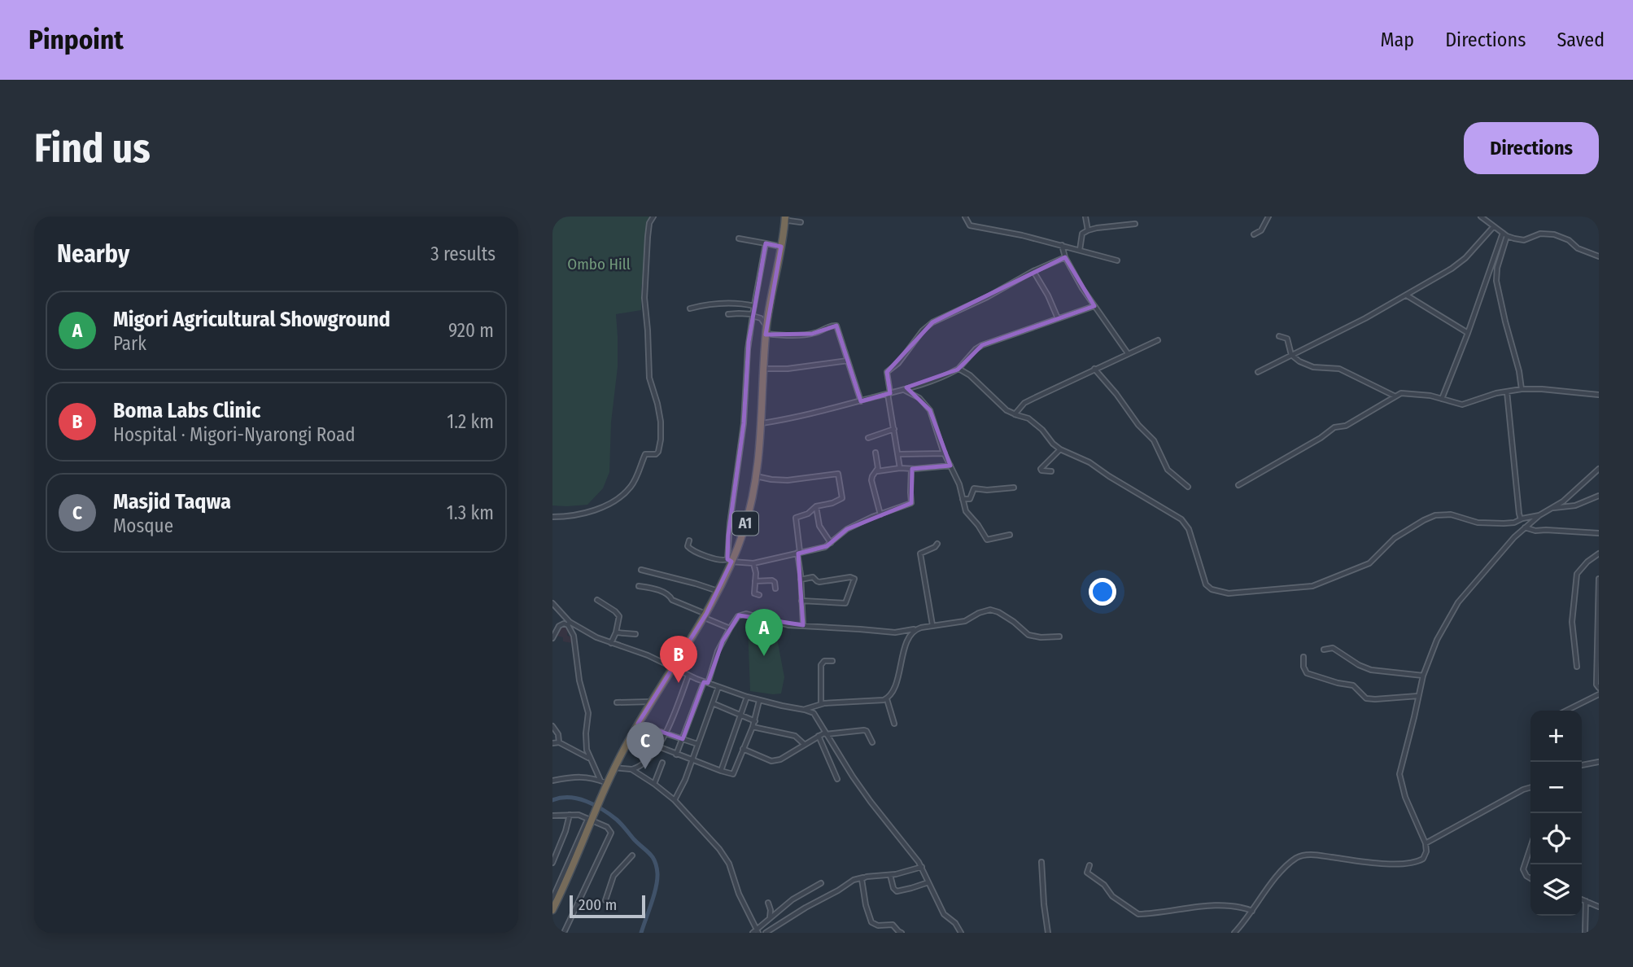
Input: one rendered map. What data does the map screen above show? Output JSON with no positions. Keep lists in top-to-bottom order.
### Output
{
  "streets": {
    "highway": ["A1"]
  },
  "parks": ["Ombo Hill"],
  "scale_bar": "200 m",
  "page": {
    "header": "Pinpoint",
    "nav": ["Map", "Directions", "Saved"],
    "buttons": "Directions",
    "title": "Find us",
    "heading": ["Nearby", "3 results"],
    "list": [
      {
        "mark": "A",
        "name": "Migori Agricultural Showground",
        "note": "Park",
        "value": "920 m"
      },
      {
        "mark": "B",
        "name": "Boma Labs Clinic",
        "note": "Hospital · Migori-Nyarongi Road",
        "value": "1.2 km"
      },
      {
        "mark": "C",
        "name": "Masjid Taqwa",
        "note": "Mosque",
        "value": "1.3 km"
      }
    ],
    "pins": ["A", "B", "C"],
    "map_buttons": ["+", "−"],
    "scale": "200 m"
  }
}
